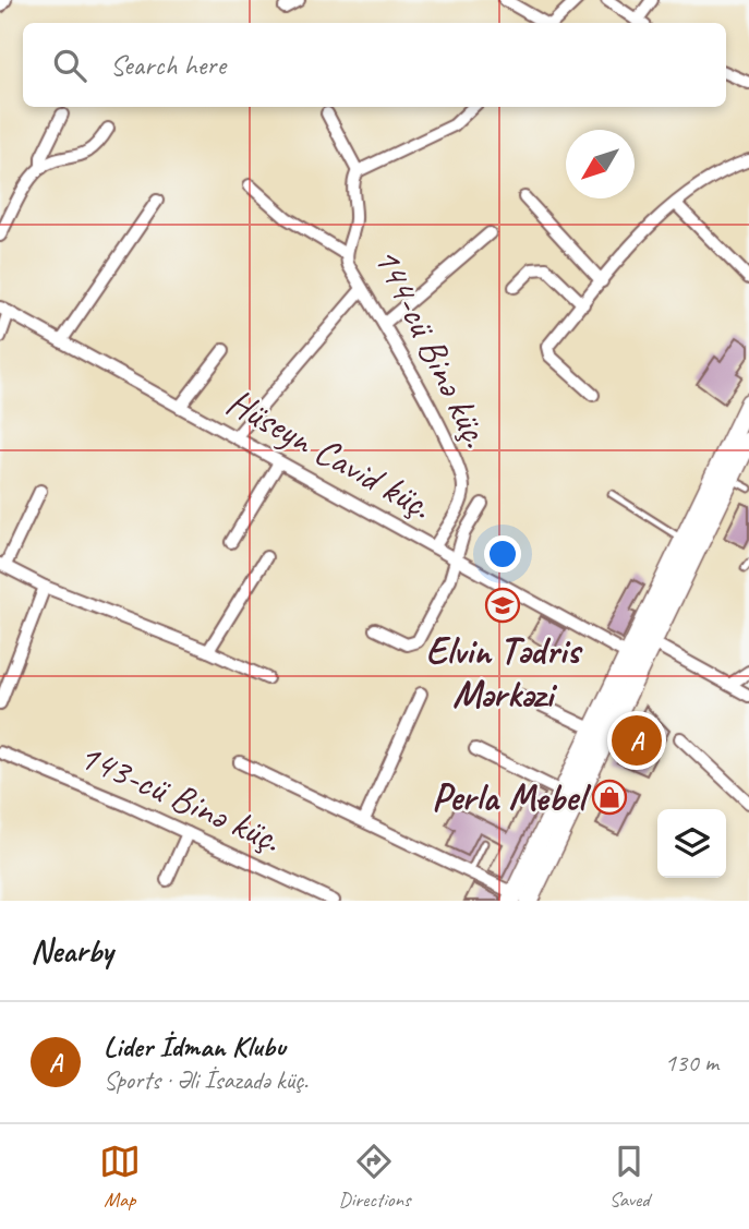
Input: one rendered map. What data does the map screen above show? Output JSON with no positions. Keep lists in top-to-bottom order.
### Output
{
  "streets": {
    "street": ["144-cü Binə küç.", "Hüseyn Cavid küç.", "143-cü Binə küç."]
  },
  "crossings": [
    ["144-cü Binə küç.", "Hüseyn Cavid küç."]
  ],
  "places": {
    "school or university": ["Elvin Tədris Mərkəzi"],
    "shop": ["Perla Mebel"]
  },
  "north": "bottom left",
  "page": {
    "search": "Search here",
    "pins": "A",
    "heading": "Nearby",
    "list": [
      {
        "mark": "A",
        "name": "Lider İdman Klubu",
        "note": "Sports · Əli İsazadə küç.",
        "value": "130 m"
      }
    ],
    "nav": ["Map", "Directions", "Saved"]
  }
}
